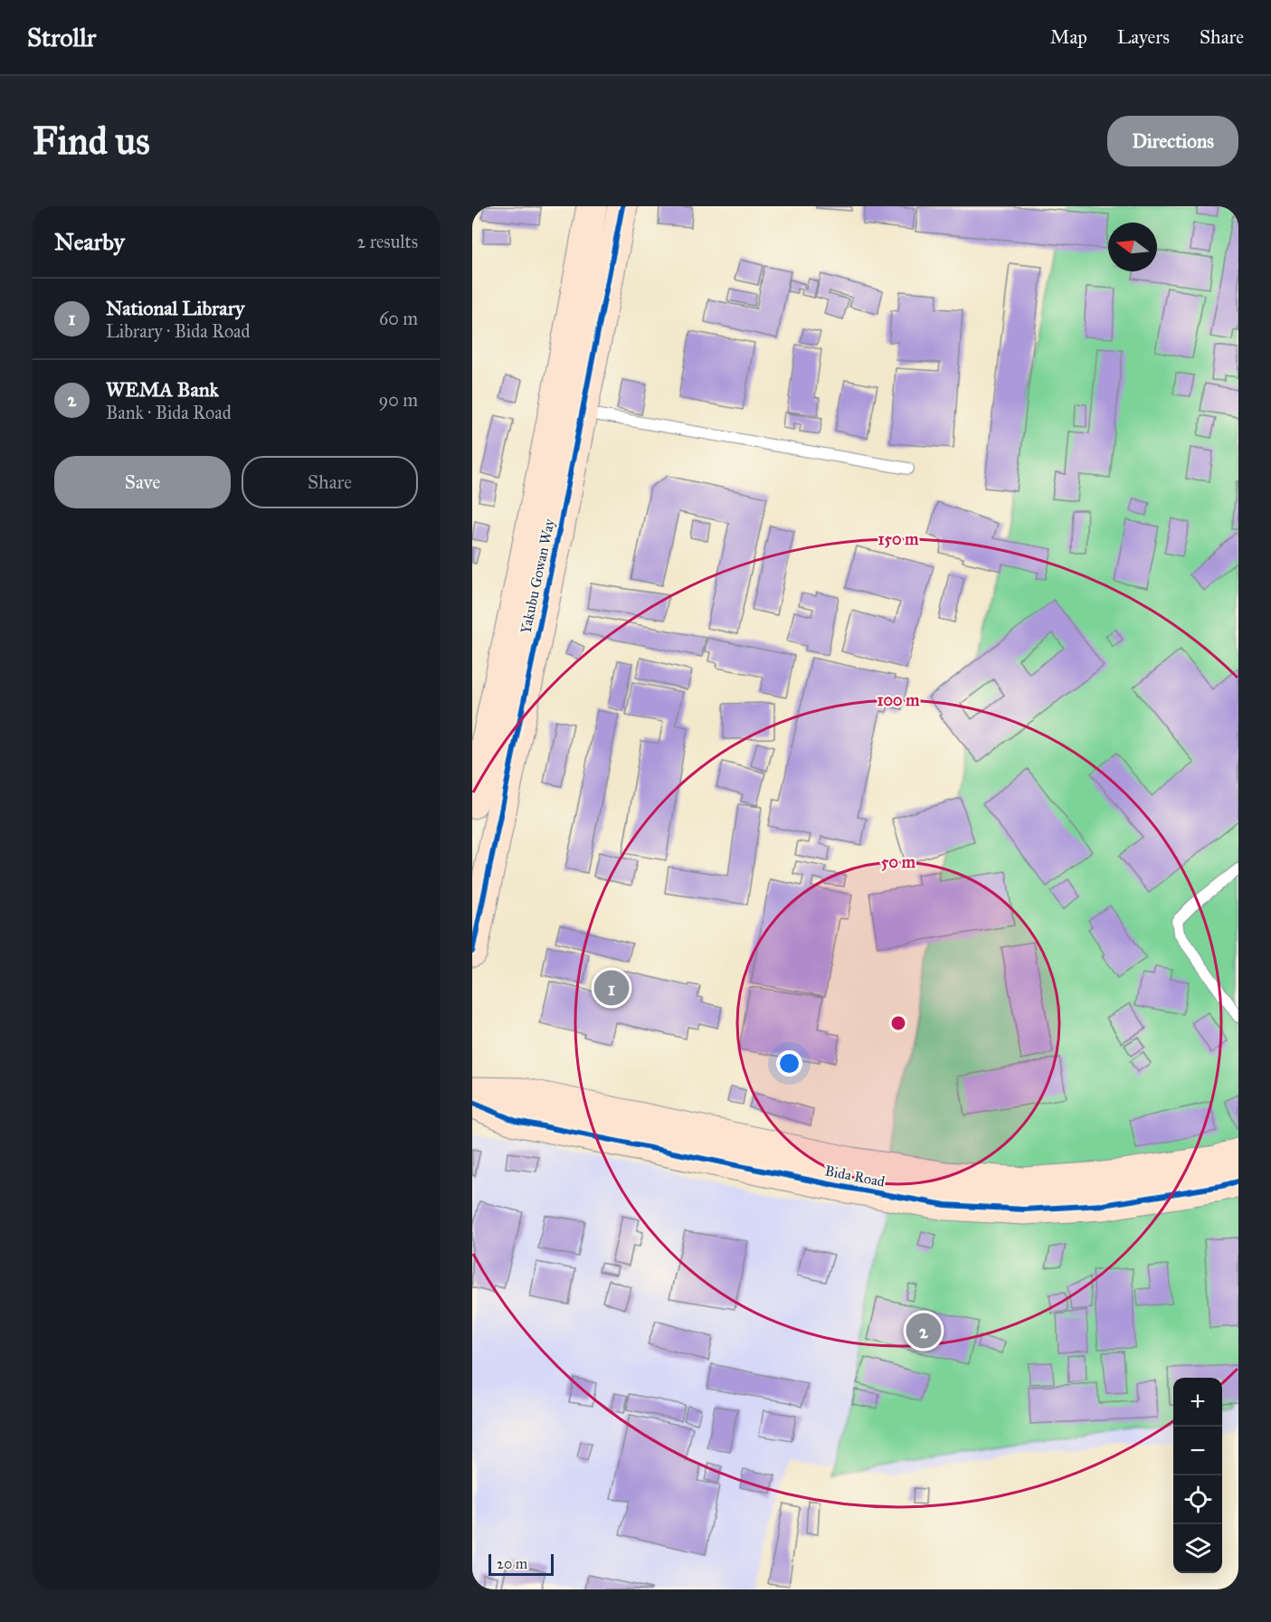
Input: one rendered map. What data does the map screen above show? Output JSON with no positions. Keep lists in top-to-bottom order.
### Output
{
  "streets": {
    "street": ["Yakubu Gowan Way", "Bida Road"]
  },
  "scale_bar": "20 m",
  "north": "left",
  "page": {
    "header": "Strollr",
    "nav": ["Map", "Layers", "Share"],
    "buttons": [
      "Directions",
      ["Save", "Share"]
    ],
    "title": "Find us",
    "heading": ["Nearby", "2 results"],
    "list": [
      {
        "mark": "1",
        "name": "National Library",
        "note": "Library · Bida Road",
        "value": "60 m"
      },
      {
        "mark": "2",
        "name": "WEMA Bank",
        "note": "Bank · Bida Road",
        "value": "90 m"
      }
    ],
    "pins": ["1", "2"],
    "map_buttons": ["+", "−"],
    "scale": "20 m"
  },
  "rings": ["150 m", "100 m", "50 m"]
}
